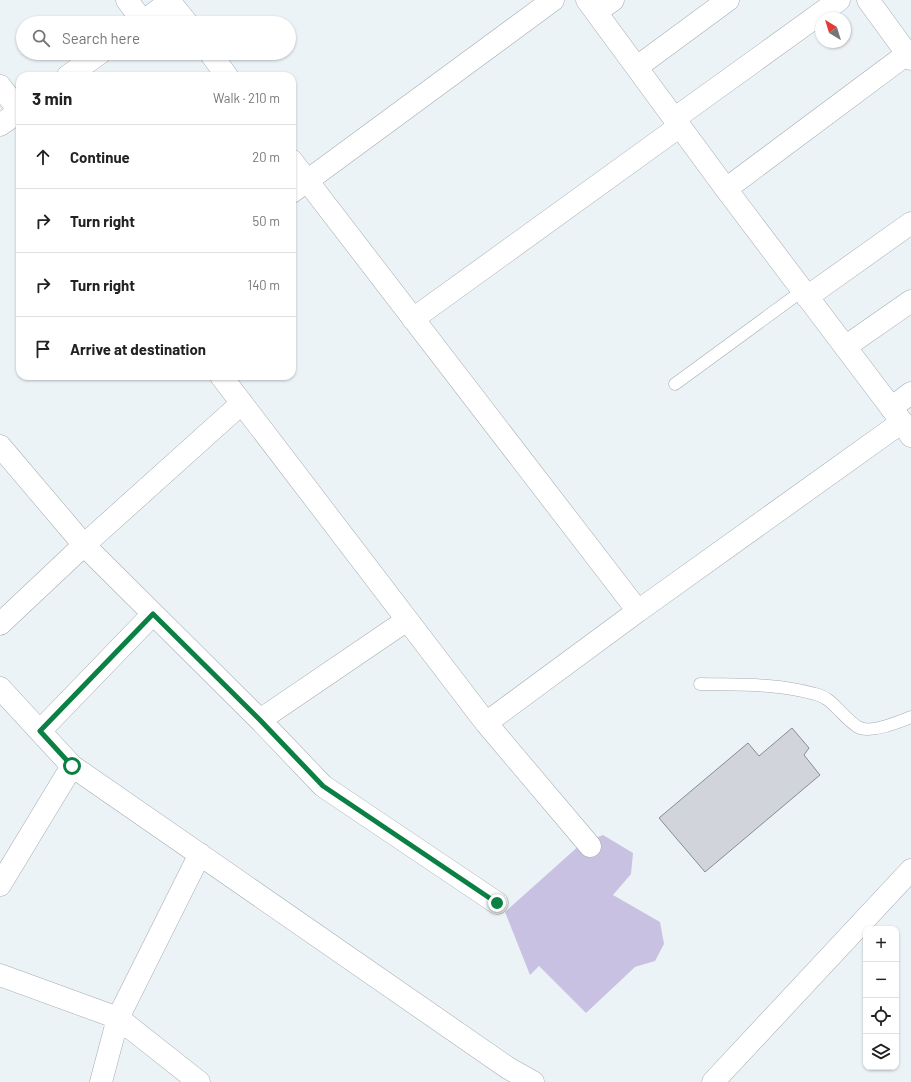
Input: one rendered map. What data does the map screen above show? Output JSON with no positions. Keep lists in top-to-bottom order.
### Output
{
  "north": "top left",
  "page": {
    "search": "Search here",
    "heading": ["3 min", "Walk · 210 m"],
    "list": [
      ["Continue", "20 m"],
      ["Turn right", "50 m"],
      ["Turn right", "140 m"],
      "Arrive at destination"
    ],
    "map_buttons": ["+", "−"]
  }
}
